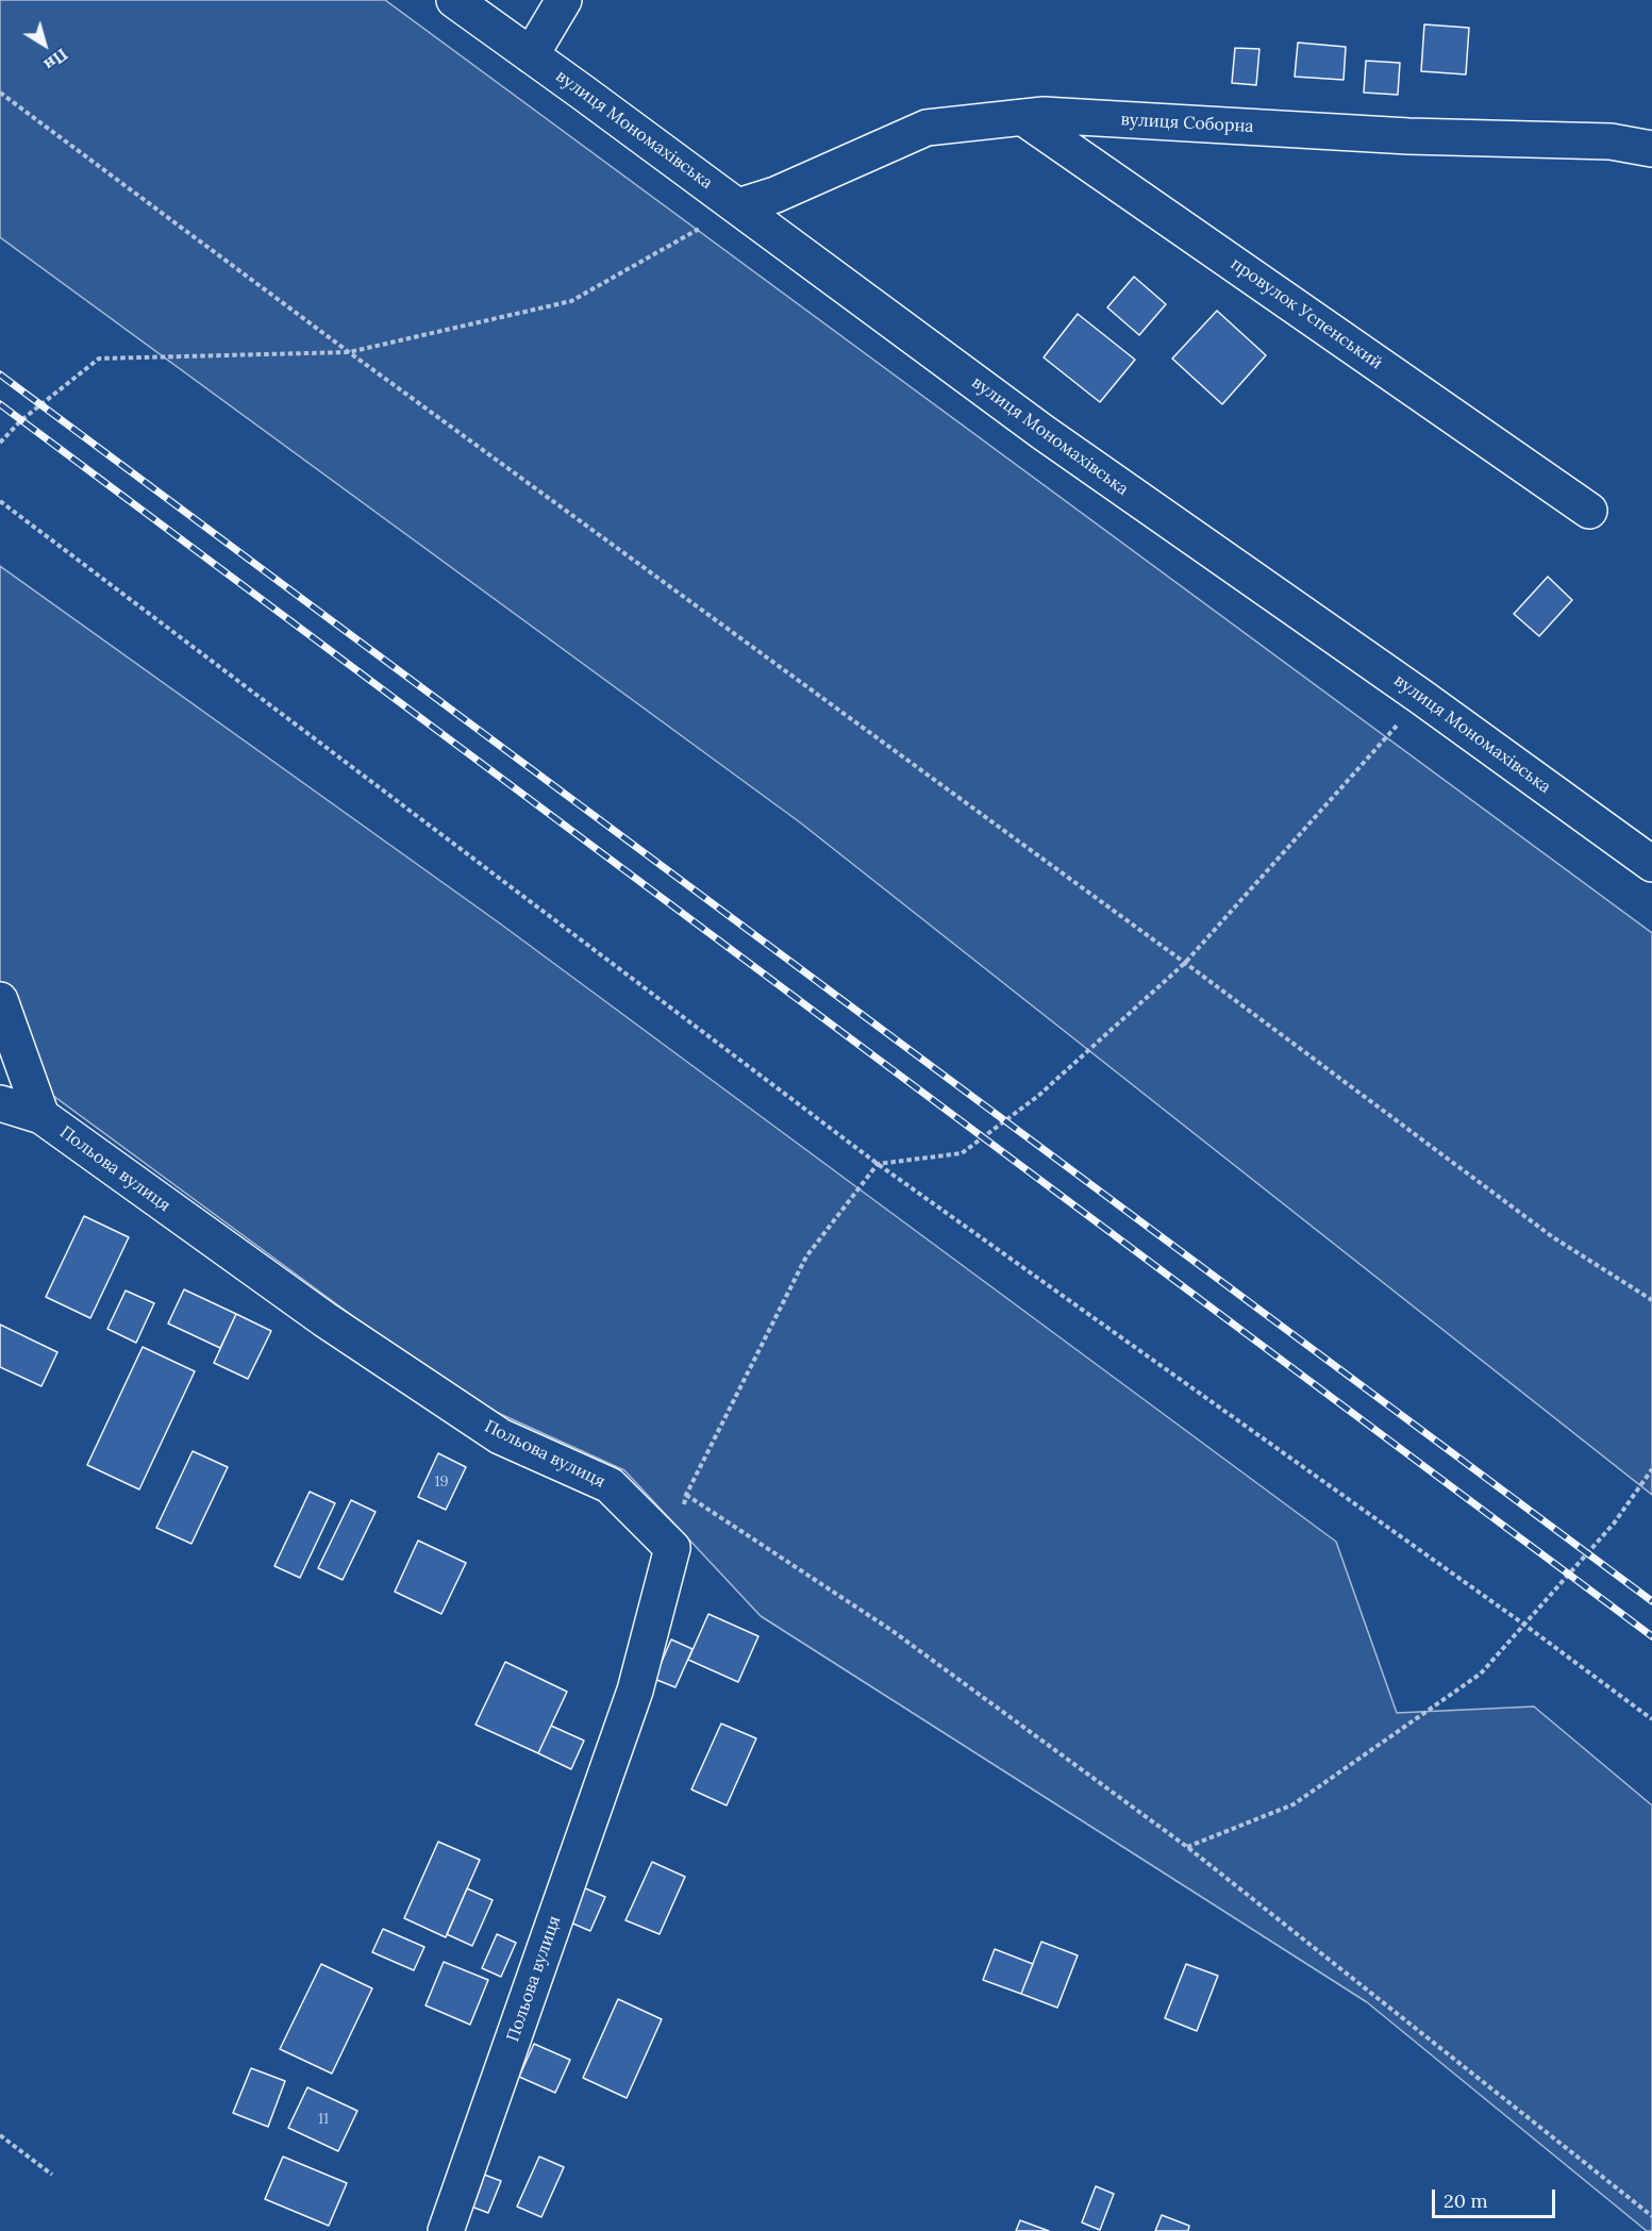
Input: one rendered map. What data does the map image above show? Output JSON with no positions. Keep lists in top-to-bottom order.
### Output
{
  "streets": {
    "street": [
      "вулиця Соборна",
      "вулиця Мономахівська",
      "провулок Успенський",
      "Польова вулиця"
    ]
  },
  "crossings": [
    ["вулиця Соборна", "вулиця Мономахівська"],
    ["вулиця Соборна", "провулок Успенський"]
  ],
  "house_numbers": ["19", "11"],
  "scale_bar": "20 m",
  "north": "bottom right"
}
